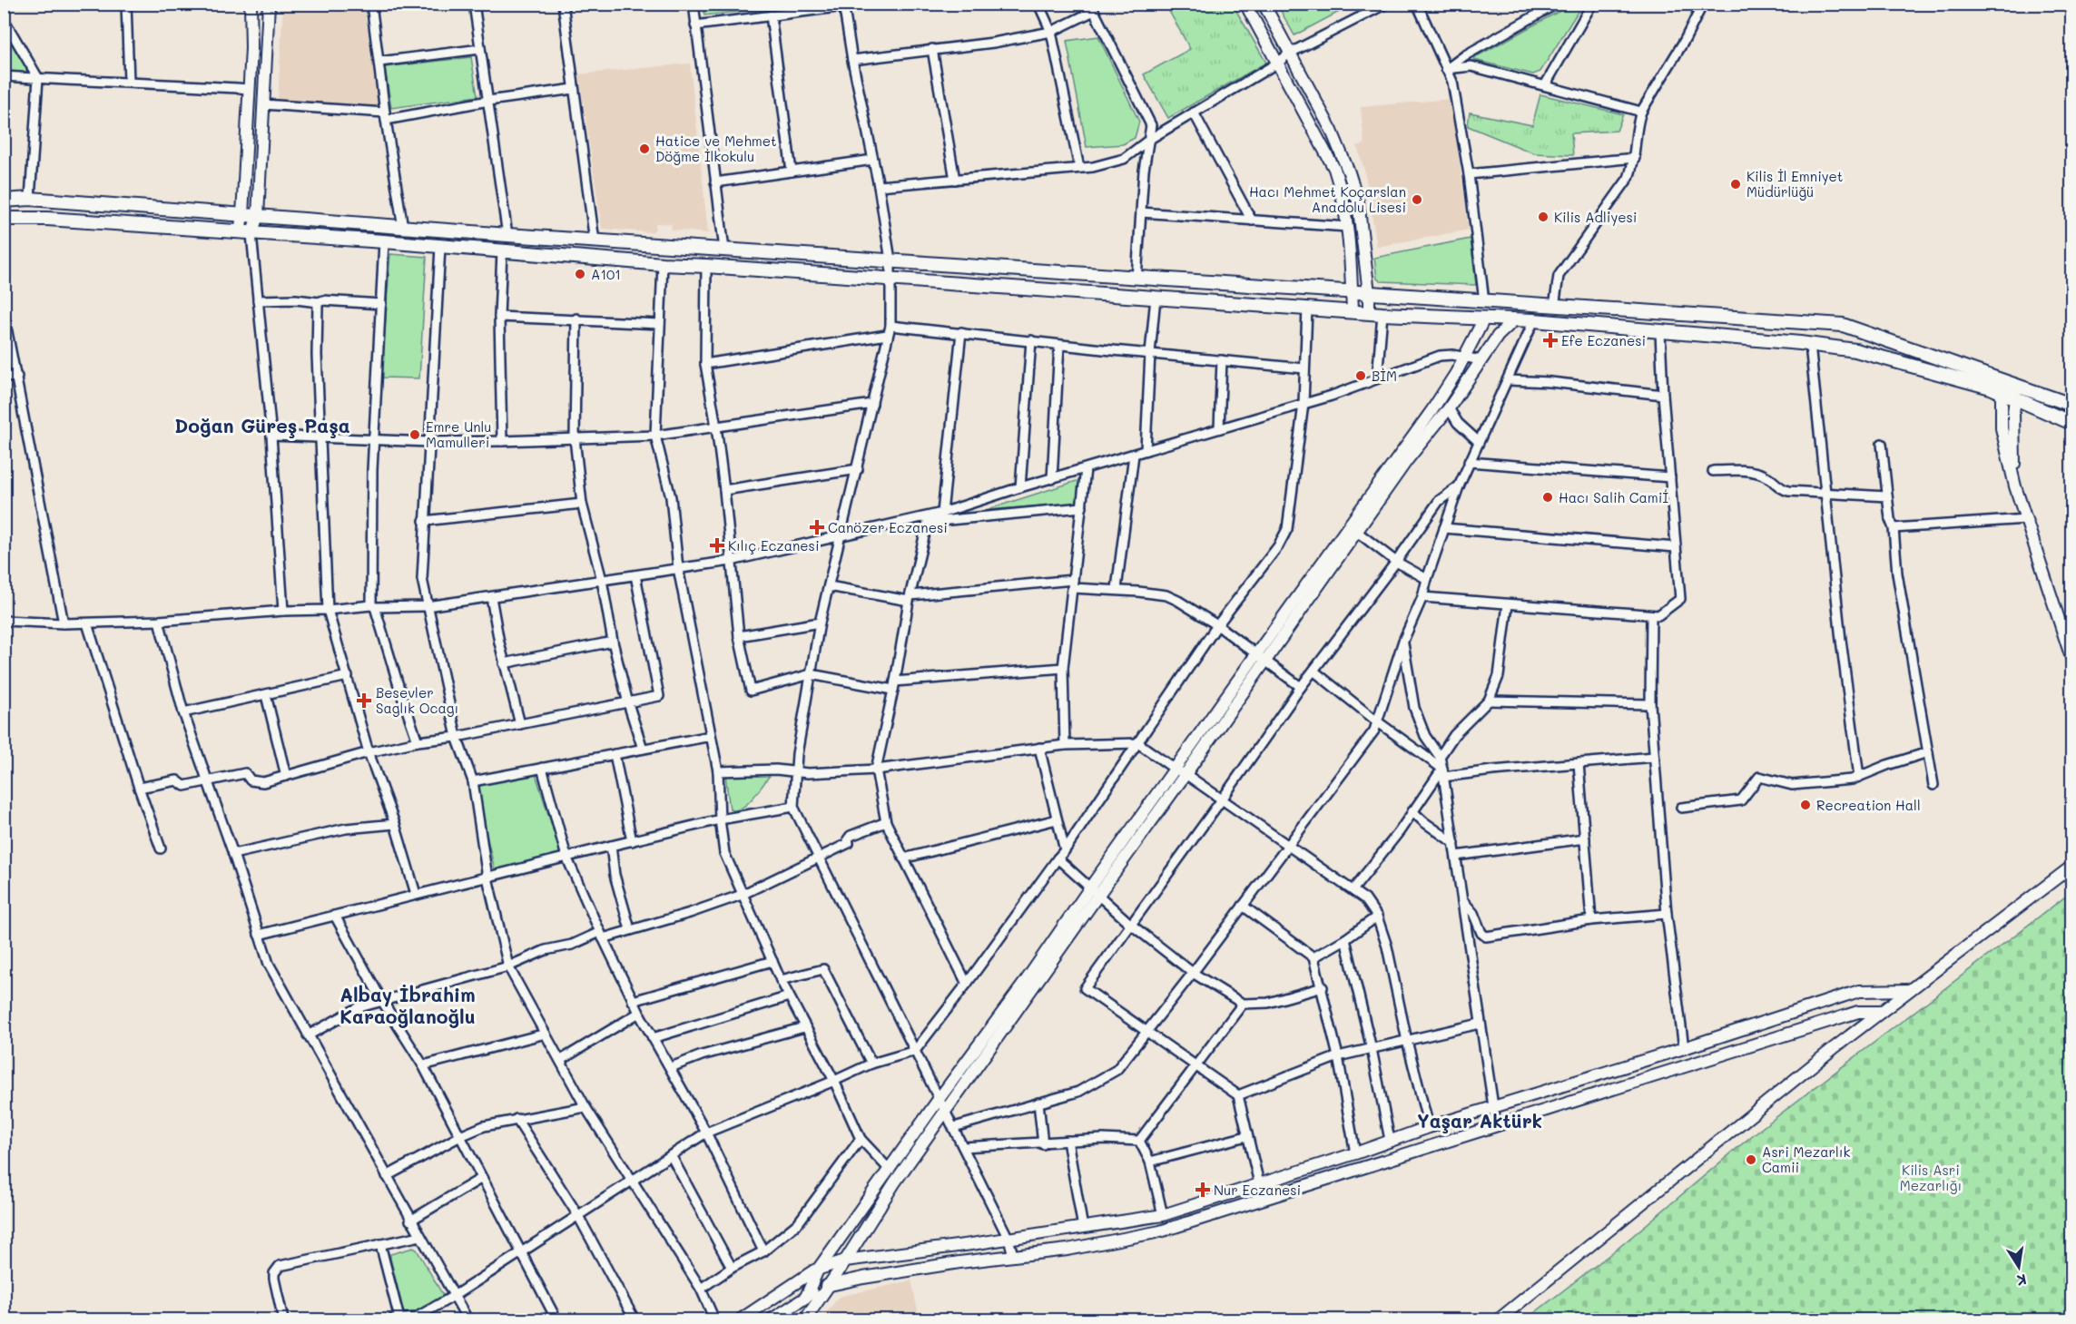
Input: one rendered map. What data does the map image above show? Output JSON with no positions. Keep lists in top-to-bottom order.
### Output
{
  "districts": ["Doğan Güreş Paşa", "Albay İbrahim Karaoğlanoğlu", "Yaşar Aktürk"],
  "parks": ["Kilis Asri Mezarlığı"],
  "places": {
    "other": [
      "Hatice ve Mehmet Döğme İlkokulu",
      "Kilis İl Emniyet Müdürlüğü",
      "Hacı Mehmet Koçarslan Anadolu Lisesi",
      "Kilis Adliyesi",
      "A101",
      "BİM",
      "Emre Unlu Mamulleri",
      "Hacı Salih Camiİ",
      "Recreation Hall",
      "Asri Mezarlık Camii"
    ],
    "health": [
      "Efe Eczanesi",
      "Canözer Eczanesi",
      "Kılıç Eczanesi",
      "Besevler Saglık Ocagı",
      "Nur Eczanesi"
    ]
  },
  "north": "bottom"
}
